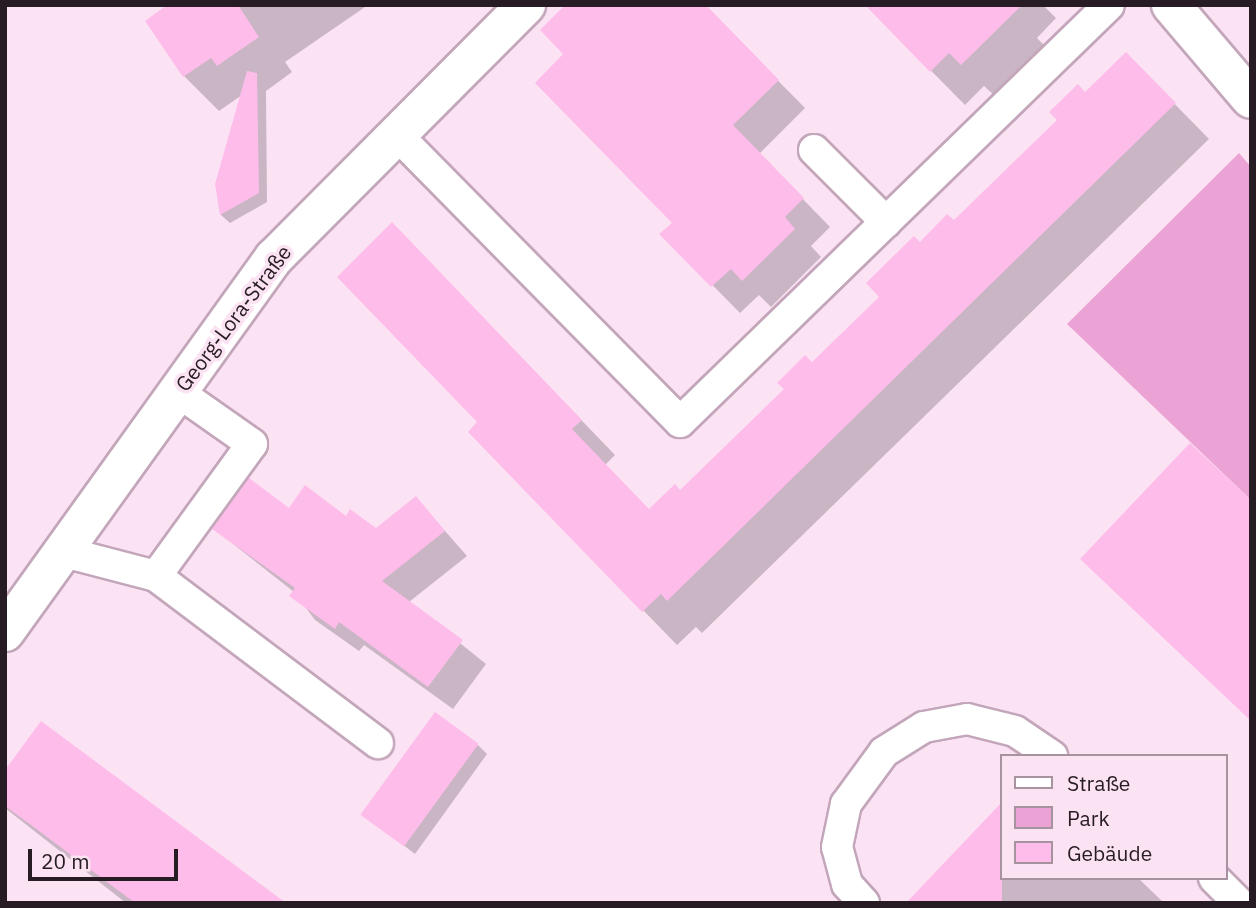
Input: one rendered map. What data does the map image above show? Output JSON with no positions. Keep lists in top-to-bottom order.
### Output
{
  "streets": {
    "street": ["Georg-Lora-Straße"]
  },
  "legend": ["Straße", "Park", "Gebäude"],
  "scale_bar": "20 m"
}
